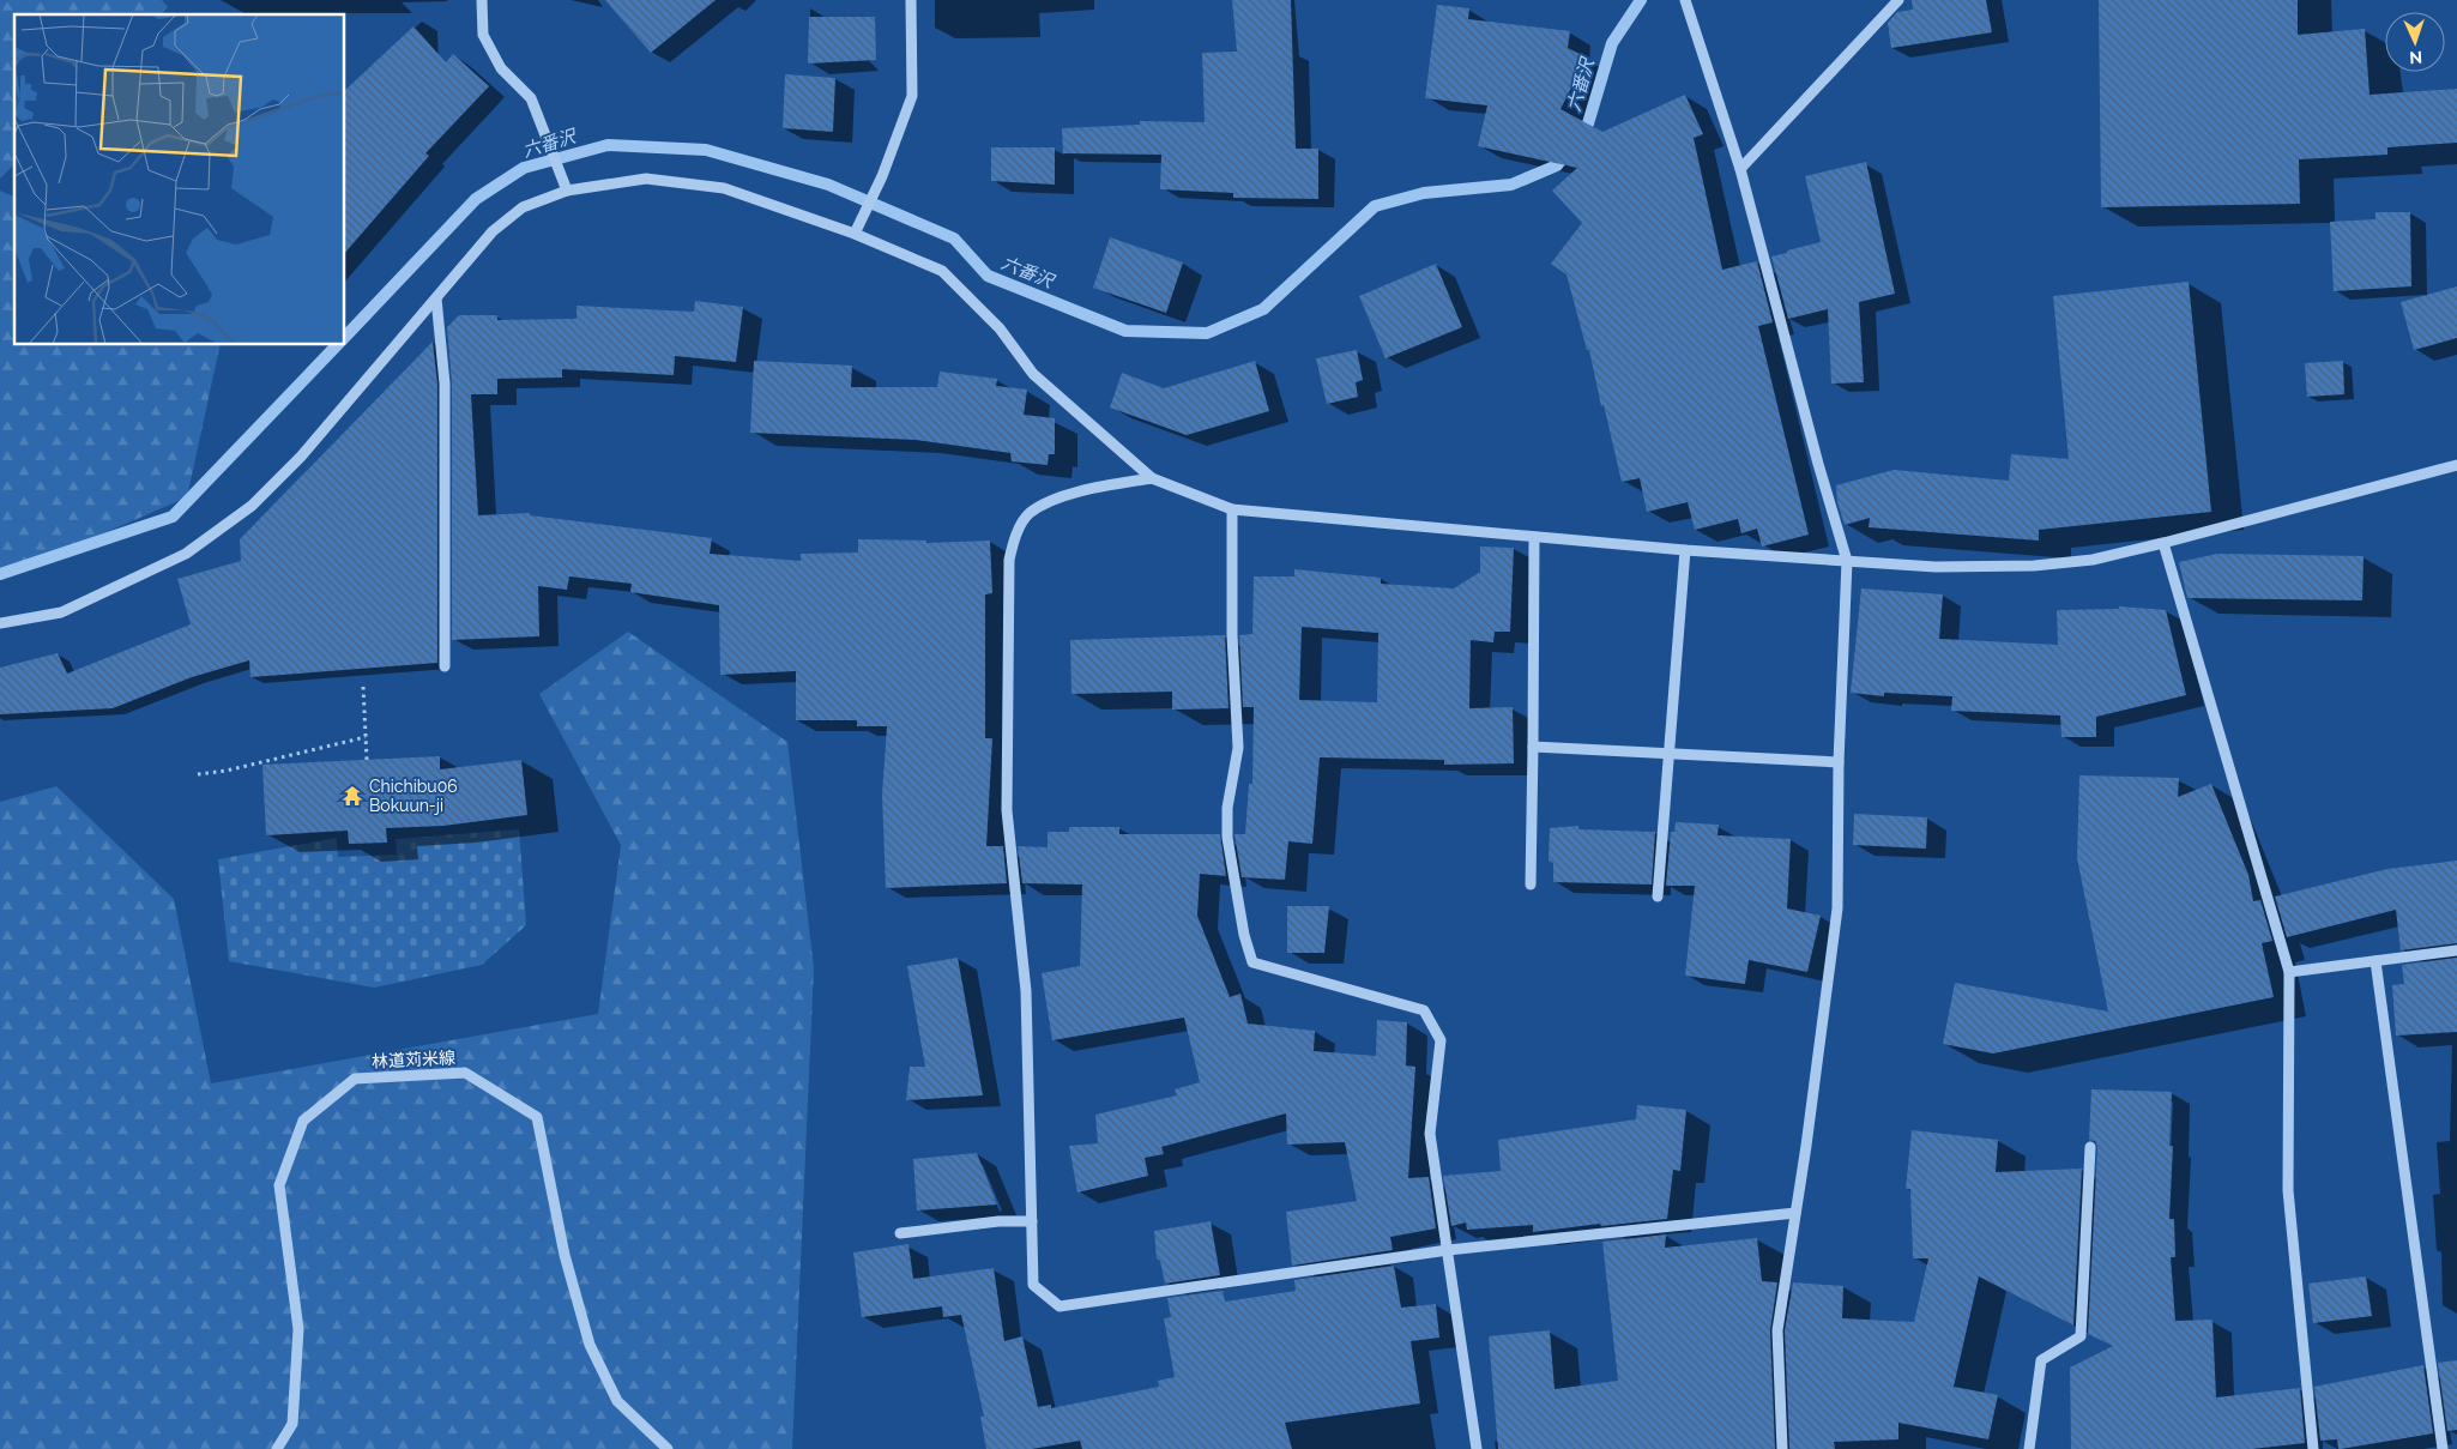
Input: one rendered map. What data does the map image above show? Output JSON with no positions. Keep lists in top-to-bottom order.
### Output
{
  "streets": {
    "street": ["林道苅米線"]
  },
  "water": ["六番沢"],
  "places": {
    "temple": ["Chichibu06 Bokuun-ji"]
  },
  "north": "bottom"
}
